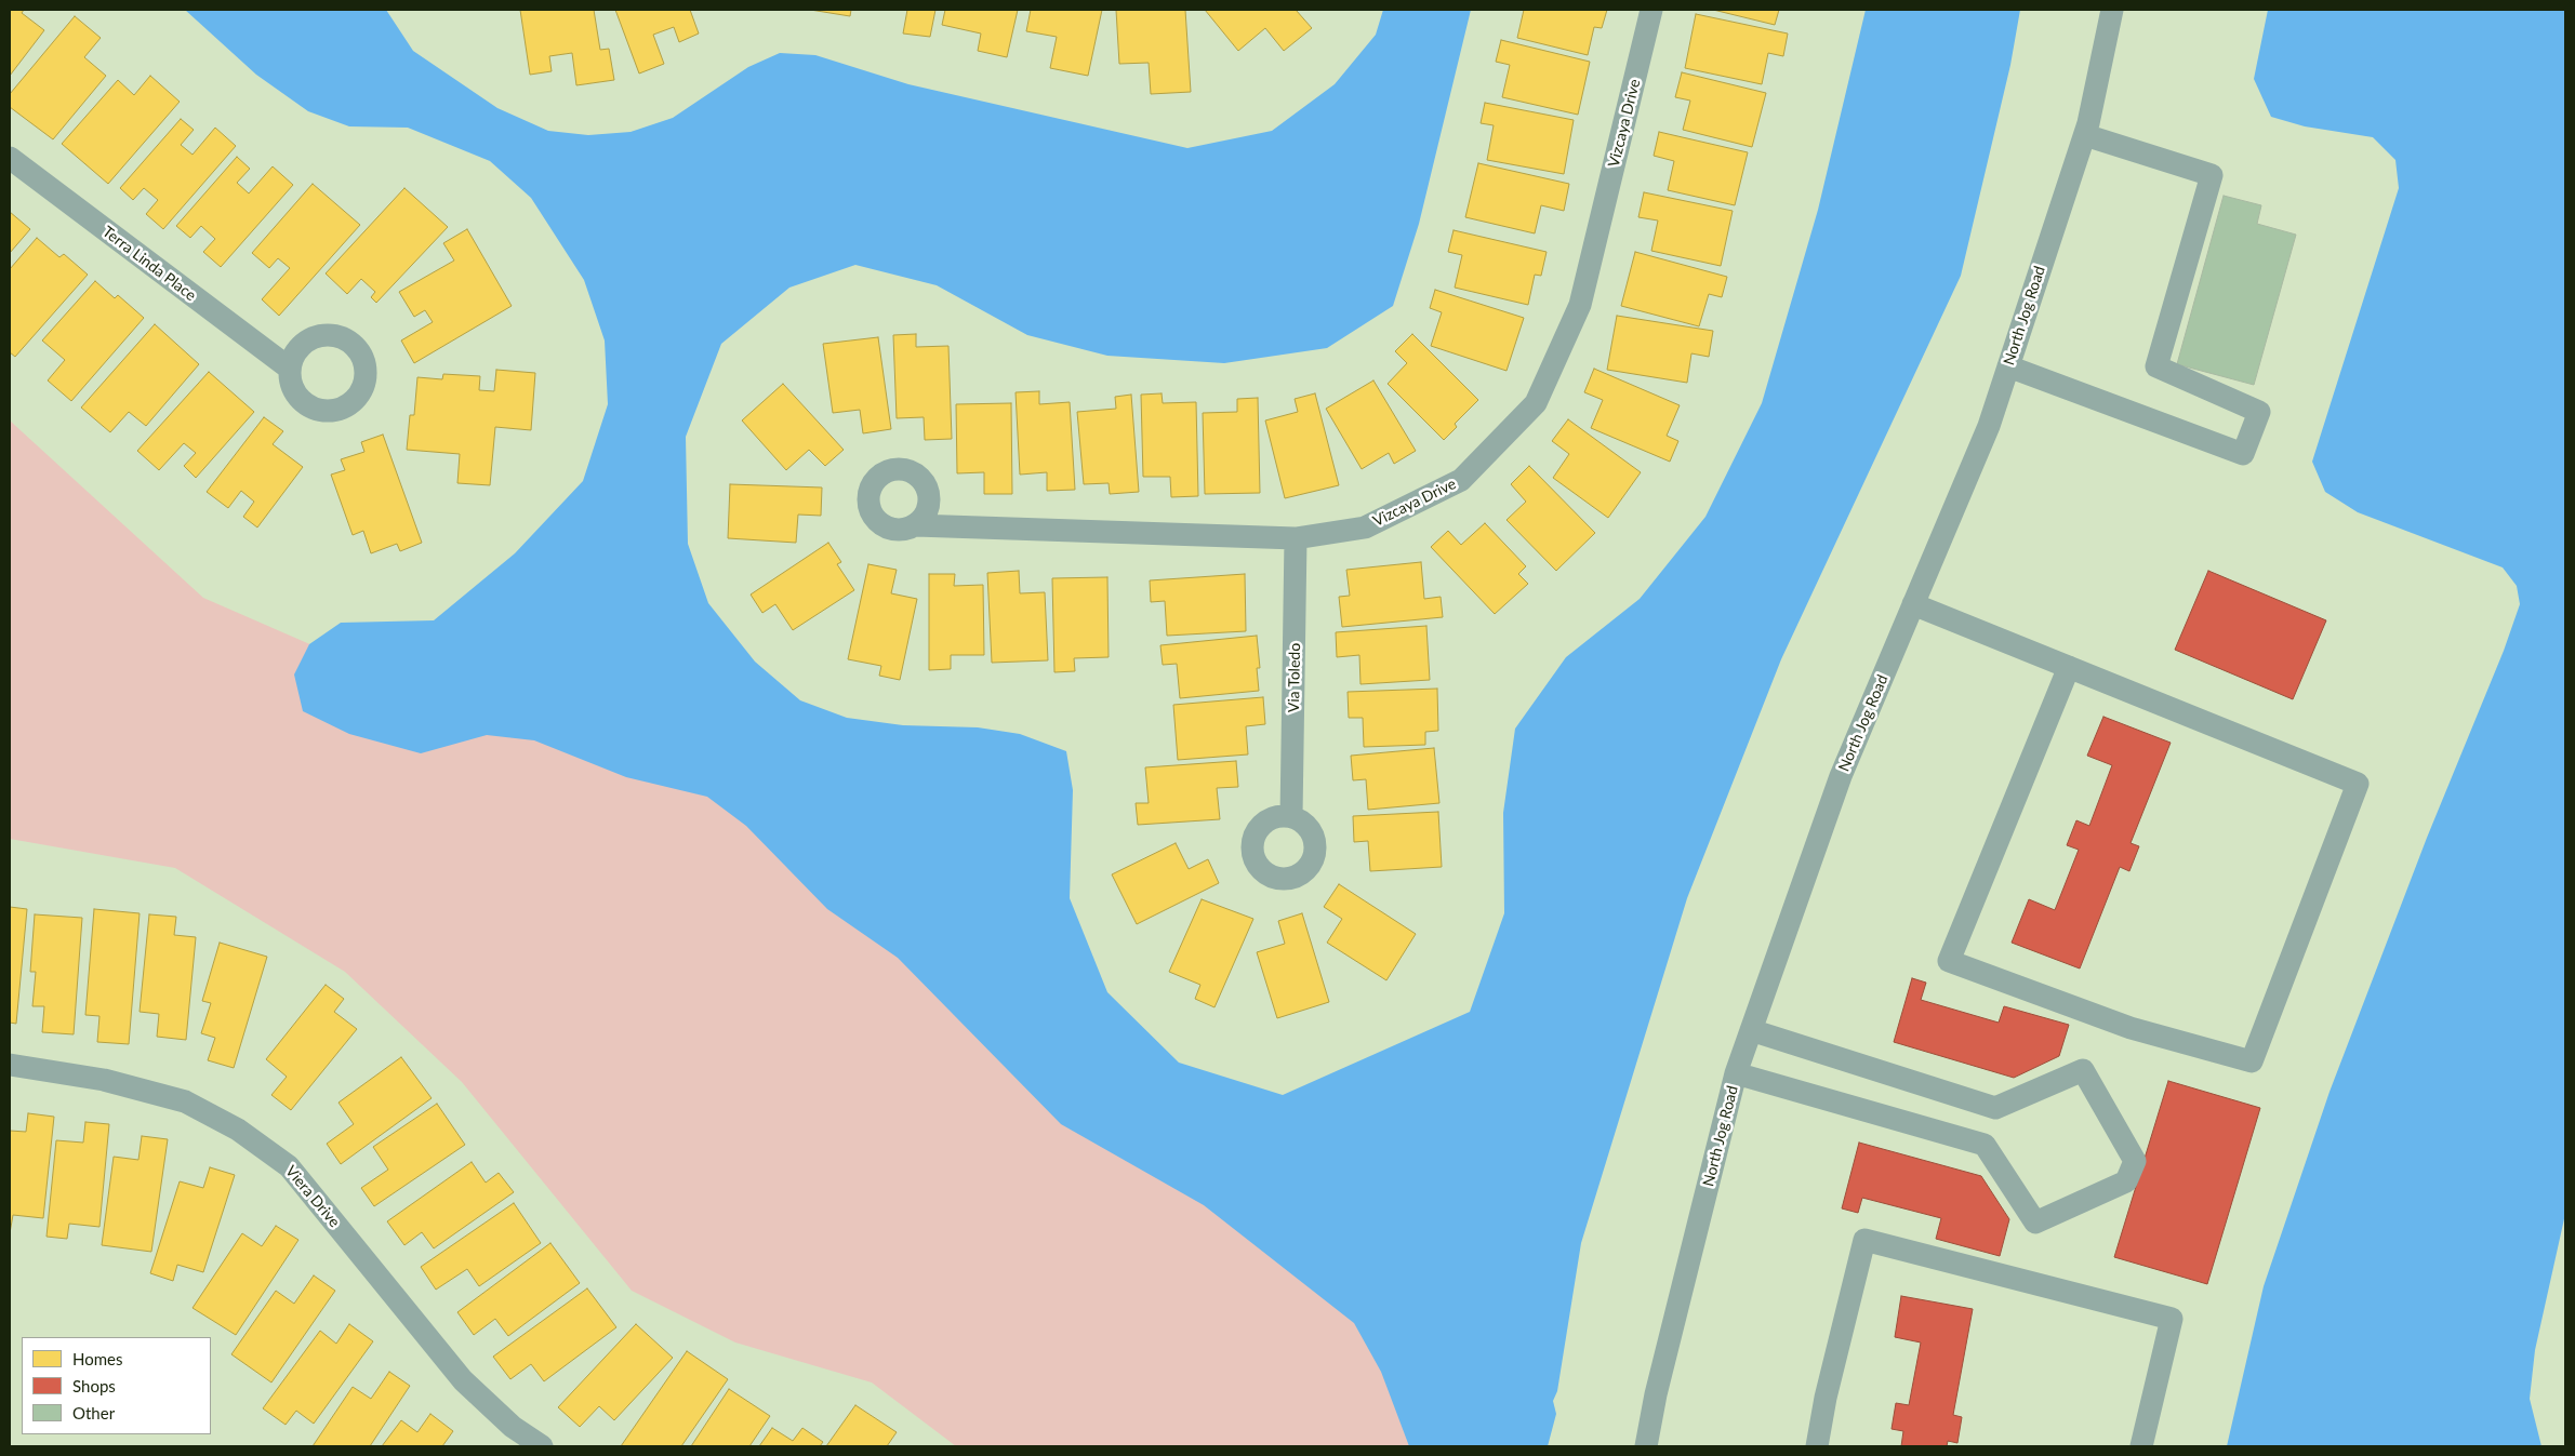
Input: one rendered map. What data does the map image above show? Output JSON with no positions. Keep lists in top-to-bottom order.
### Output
{
  "streets": {
    "street": [
      "Vizcaya Drive",
      "Terra Linda Place",
      "North Jog Road",
      "Via Toledo",
      "Viera Drive"
    ]
  },
  "crossings": [
    ["Vizcaya Drive", "Via Toledo"]
  ],
  "legend": ["Homes", "Shops", "Other"]
}
